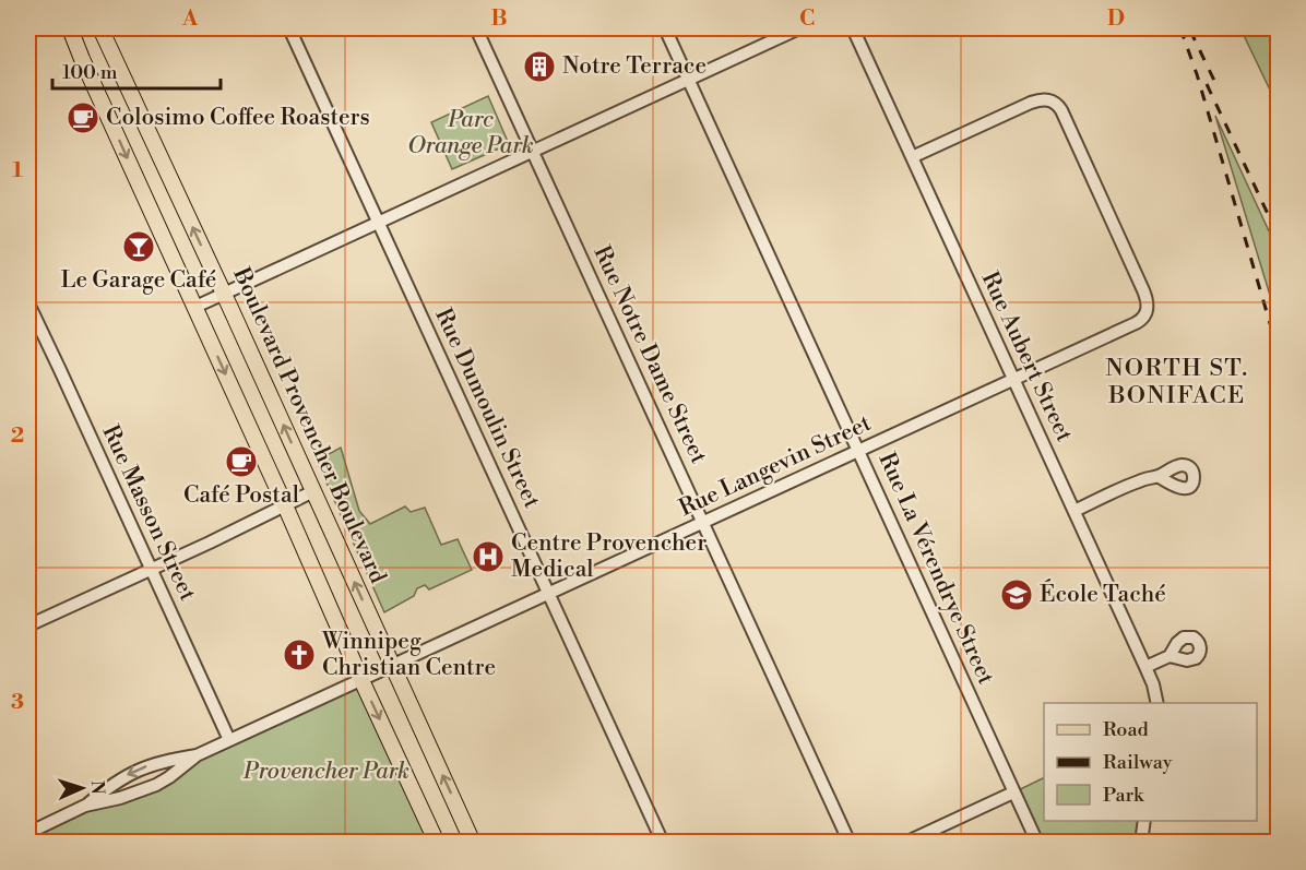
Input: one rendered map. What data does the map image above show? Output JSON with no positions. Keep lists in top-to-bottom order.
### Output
{
  "streets": {
    "main road": ["Boulevard Provencher Boulevard"],
    "street": [
      "Rue Notre Dame Street",
      "Rue Aubert Street",
      "Rue Dumoulin Street",
      "Rue Langevin Street",
      "Rue Masson Street",
      "Rue La Vérendrye Street"
    ]
  },
  "crossings": [
    ["Rue Notre Dame Street", "Rue Langevin Street"],
    ["Rue Aubert Street", "Rue Langevin Street"],
    ["Rue Dumoulin Street", "Rue Langevin Street"],
    ["Boulevard Provencher Boulevard", "Rue Langevin Street"],
    ["Rue Langevin Street", "Rue Masson Street"],
    ["Rue Langevin Street", "Rue La Vérendrye Street"]
  ],
  "districts": ["NORTH ST. BONIFACE"],
  "parks": ["Parc Orange Park", "Provencher Park"],
  "places": {
    "building": ["Notre Terrace"],
    "cafe": ["Colosimo Coffee Roasters", "Café Postal"],
    "bar": ["Le Garage Café"],
    "hospital": ["Centre Provencher Medical"],
    "school or university": ["École Taché"],
    "church": ["Winnipeg Christian Centre"]
  },
  "legend": ["Road", "Railway", "Park"],
  "scale_bar": "100 m",
  "north": "right",
  "grid": {
    "columns": [
      "A",
      "B",
      "C",
      "D"
    ],
    "rows": ["1", "2", "3"]
  }
}
